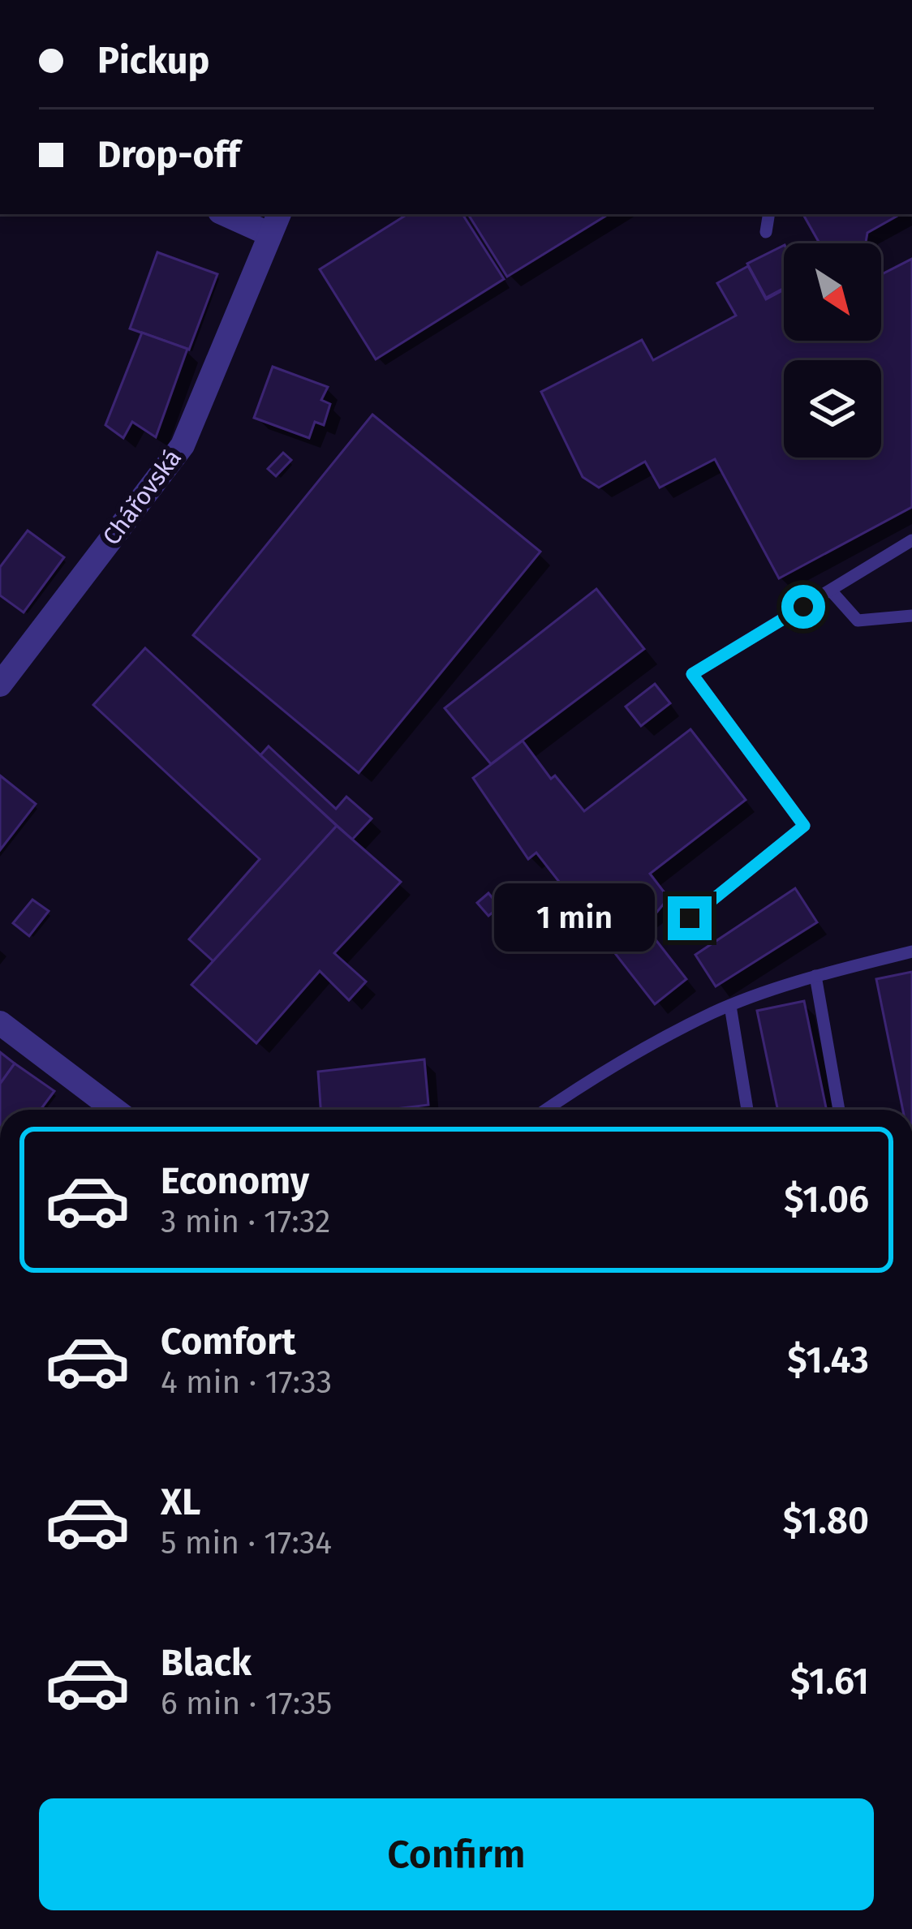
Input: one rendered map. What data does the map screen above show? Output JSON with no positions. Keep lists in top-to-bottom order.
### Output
{
  "streets": {
    "street": ["Chářovská"]
  },
  "north": "bottom right",
  "page": {
    "banner": ["Pickup", "Drop-off"],
    "bubble": "1 min",
    "list": [
      {
        "name": "Economy",
        "note": "3 min · 17:32",
        "value": "$1.06"
      },
      {
        "name": "Comfort",
        "note": "4 min · 17:33",
        "value": "$1.43"
      },
      {
        "name": "XL",
        "note": "5 min · 17:34",
        "value": "$1.80"
      },
      {
        "name": "Black",
        "note": "6 min · 17:35",
        "value": "$1.61"
      }
    ],
    "buttons": "Confirm"
  }
}
